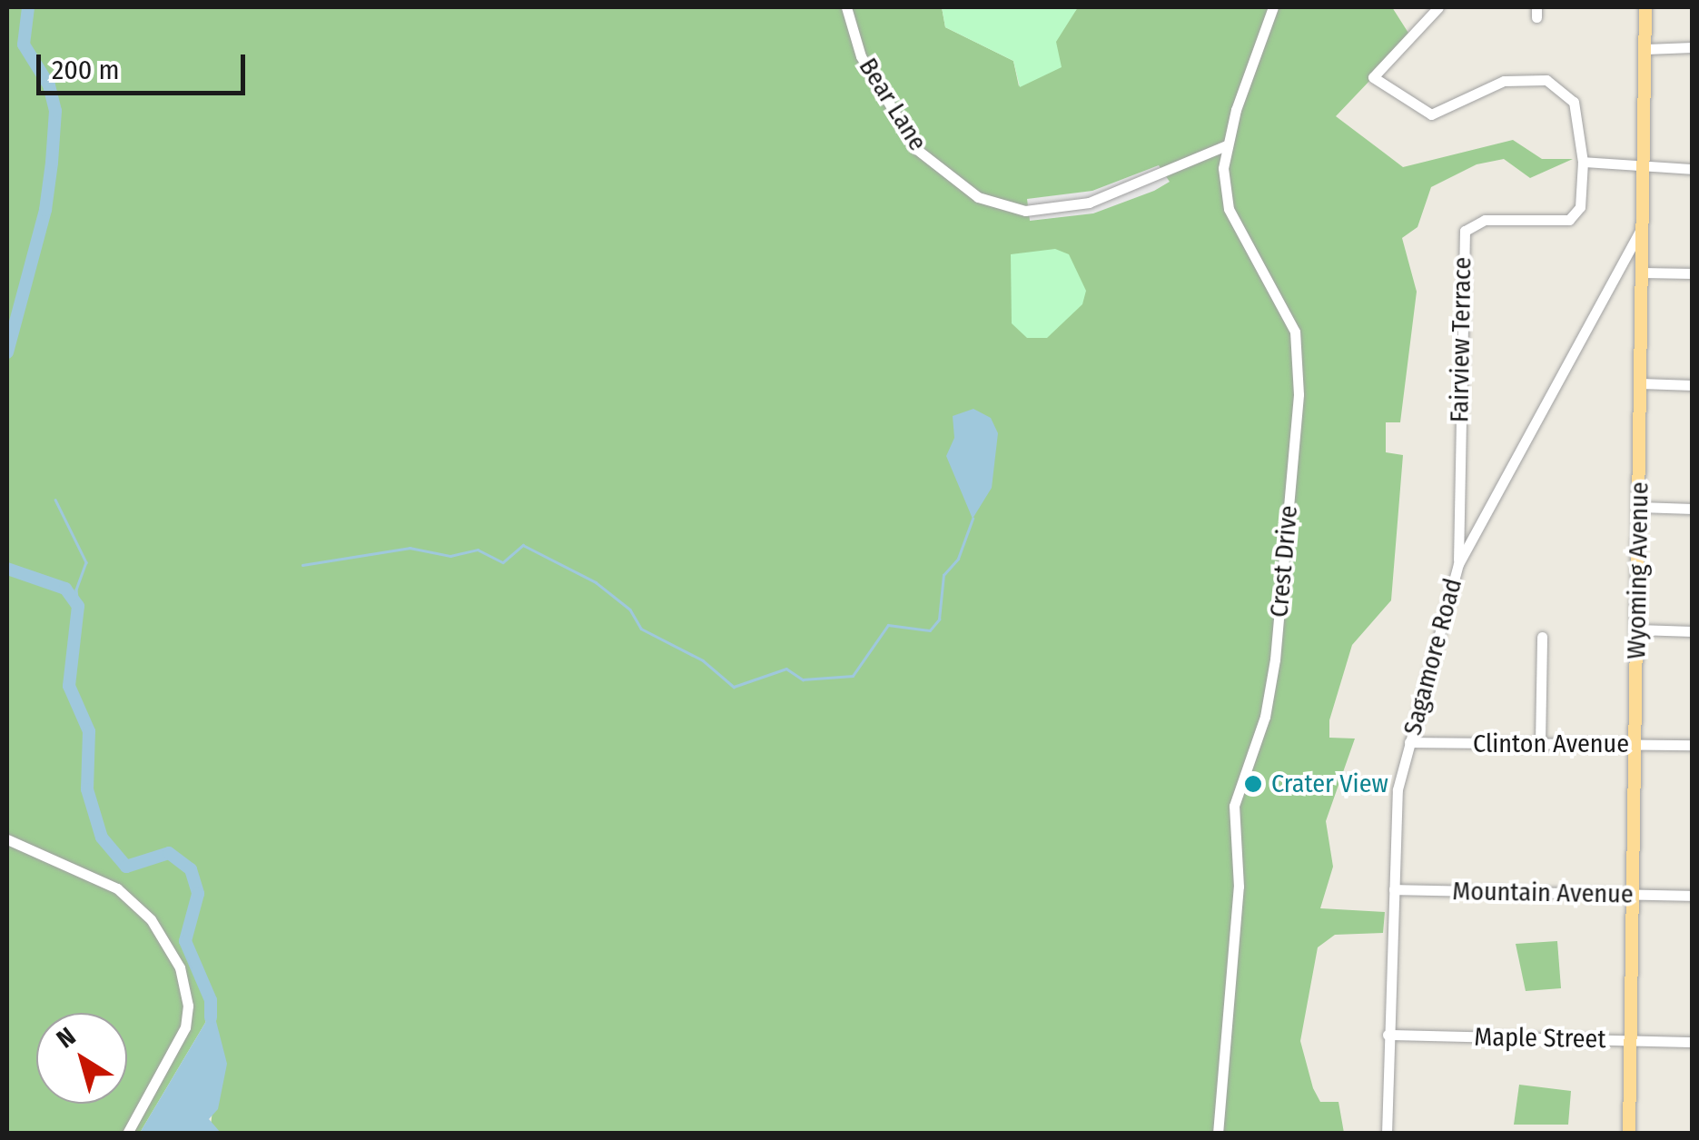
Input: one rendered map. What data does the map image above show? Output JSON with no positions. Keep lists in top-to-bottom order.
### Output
{
  "streets": {
    "main road": ["Wyoming Avenue"],
    "street": [
      "Bear Lane",
      "Fairview Terrace",
      "Crest Drive",
      "Sagamore Road",
      "Clinton Avenue",
      "Mountain Avenue",
      "Maple Street"
    ]
  },
  "crossings": [
    ["Bear Lane", "Crest Drive"],
    ["Fairview Terrace", "Sagamore Road"],
    ["Wyoming Avenue", "Sagamore Road"],
    ["Wyoming Avenue", "Clinton Avenue"],
    ["Wyoming Avenue", "Mountain Avenue"],
    ["Wyoming Avenue", "Maple Street"],
    ["Sagamore Road", "Clinton Avenue"],
    ["Sagamore Road", "Mountain Avenue"],
    ["Sagamore Road", "Maple Street"]
  ],
  "places": ["Crater View"],
  "scale_bar": "200 m",
  "north": "top left"
}
